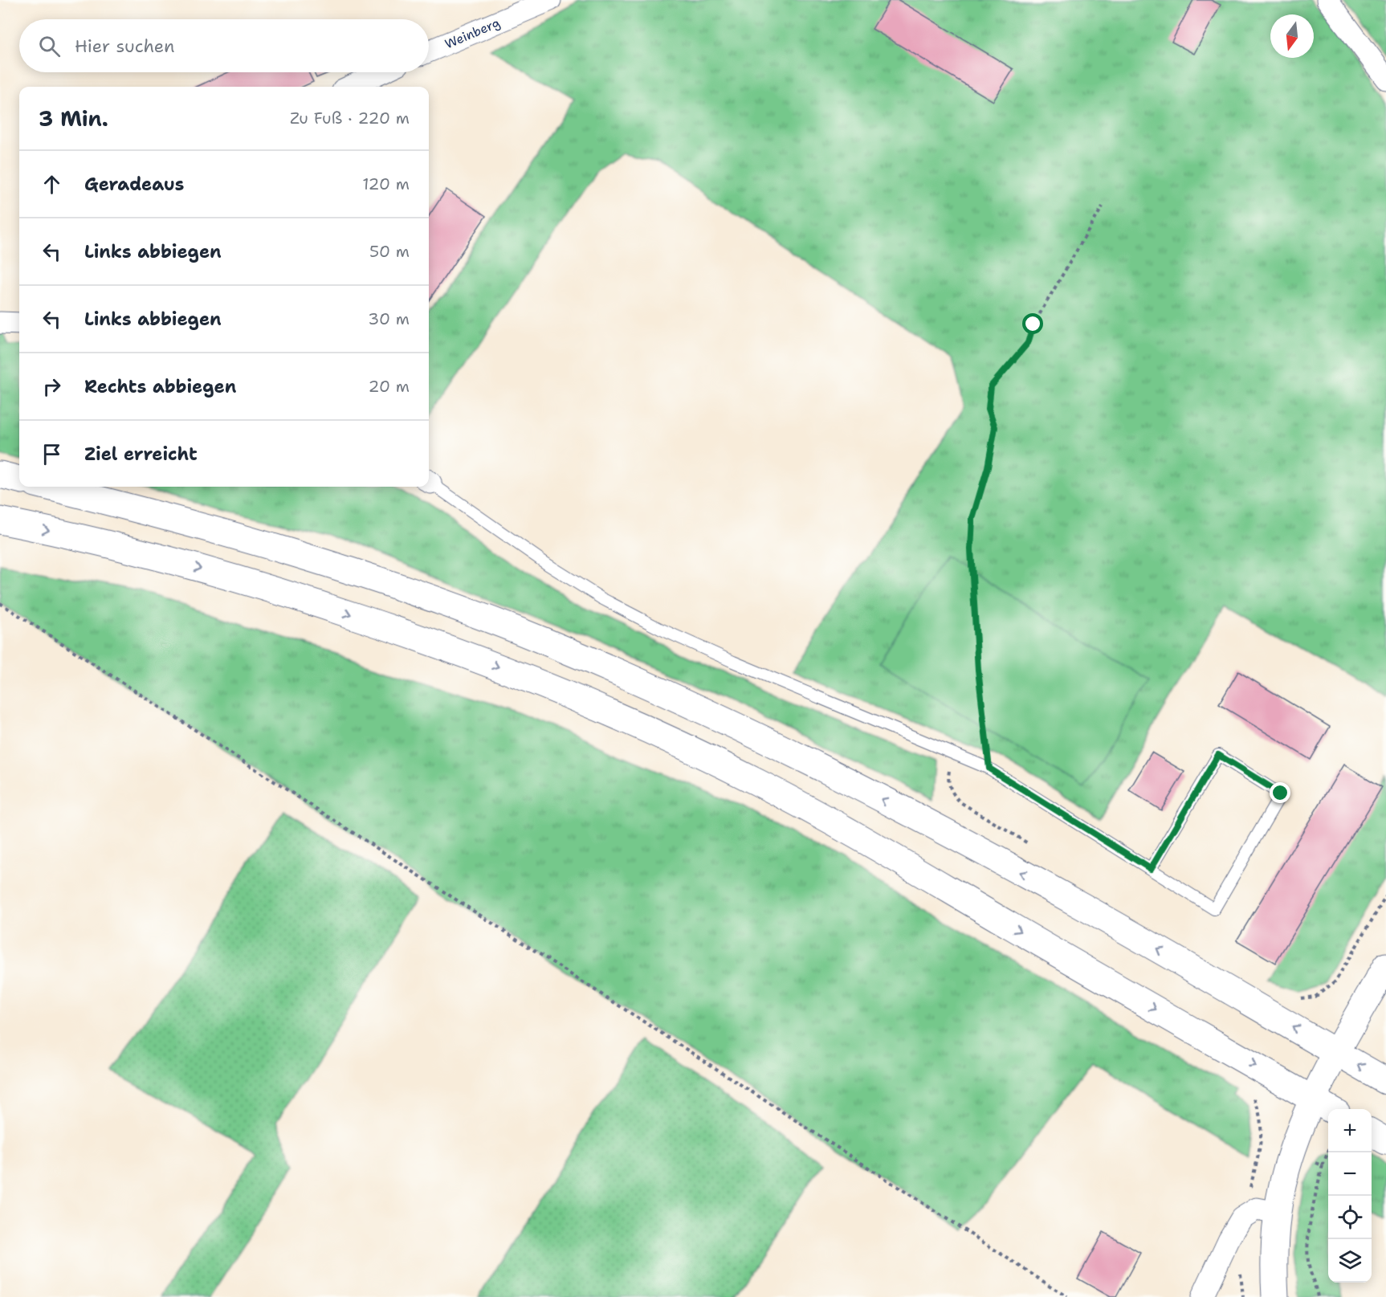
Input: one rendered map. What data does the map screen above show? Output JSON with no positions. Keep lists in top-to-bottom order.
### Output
{
  "streets": {
    "street": ["Weinberg"]
  },
  "north": "bottom",
  "page": {
    "search": "Hier suchen",
    "heading": ["3 Min.", "Zu Fuß · 220 m"],
    "list": [
      ["Geradeaus", "120 m"],
      ["Links abbiegen", "50 m"],
      ["Links abbiegen", "30 m"],
      ["Rechts abbiegen", "20 m"],
      "Ziel erreicht"
    ],
    "map_buttons": ["+", "−"]
  }
}
